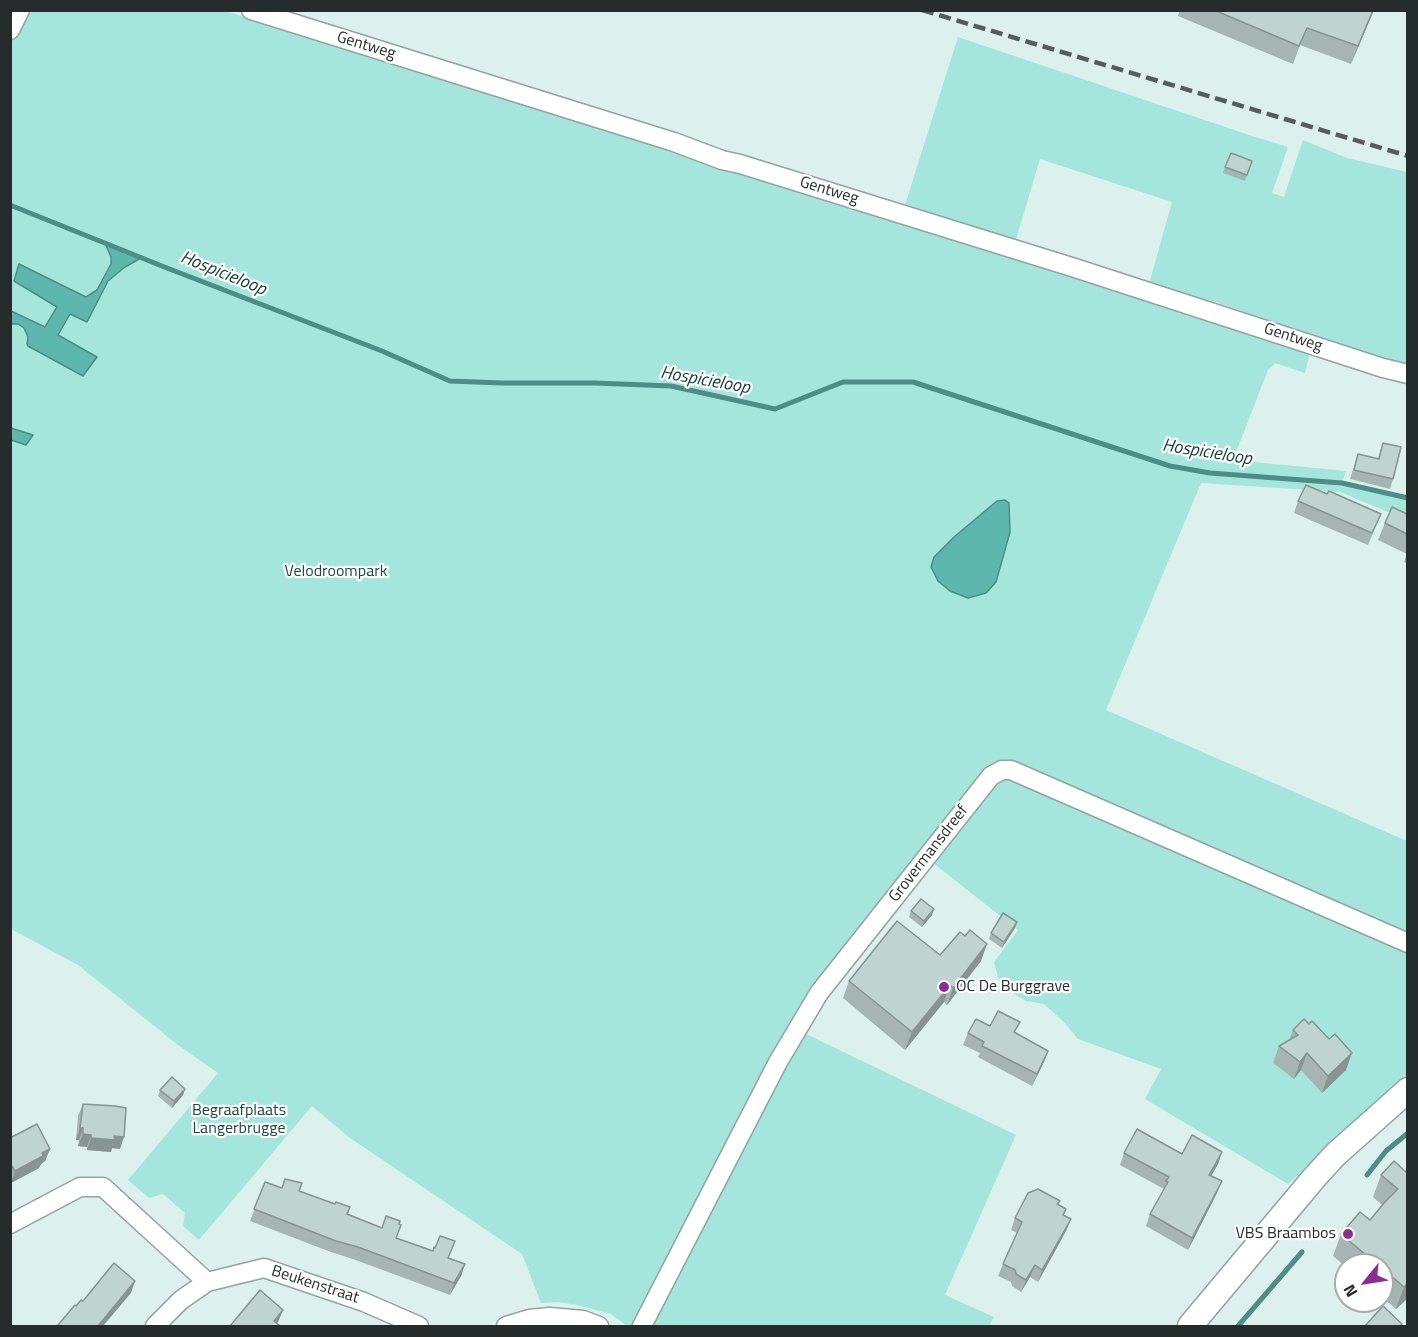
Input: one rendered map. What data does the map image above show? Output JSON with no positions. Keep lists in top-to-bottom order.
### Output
{
  "streets": {
    "street": ["Gentweg", "Grovermansdreef", "Beukenstraat"]
  },
  "water": ["Hospicieloop"],
  "parks": ["Velodroompark", "Begraafplaats Langerbrugge"],
  "places": ["OC De Burggrave", "VBS Braambos"],
  "north": "bottom left"
}
